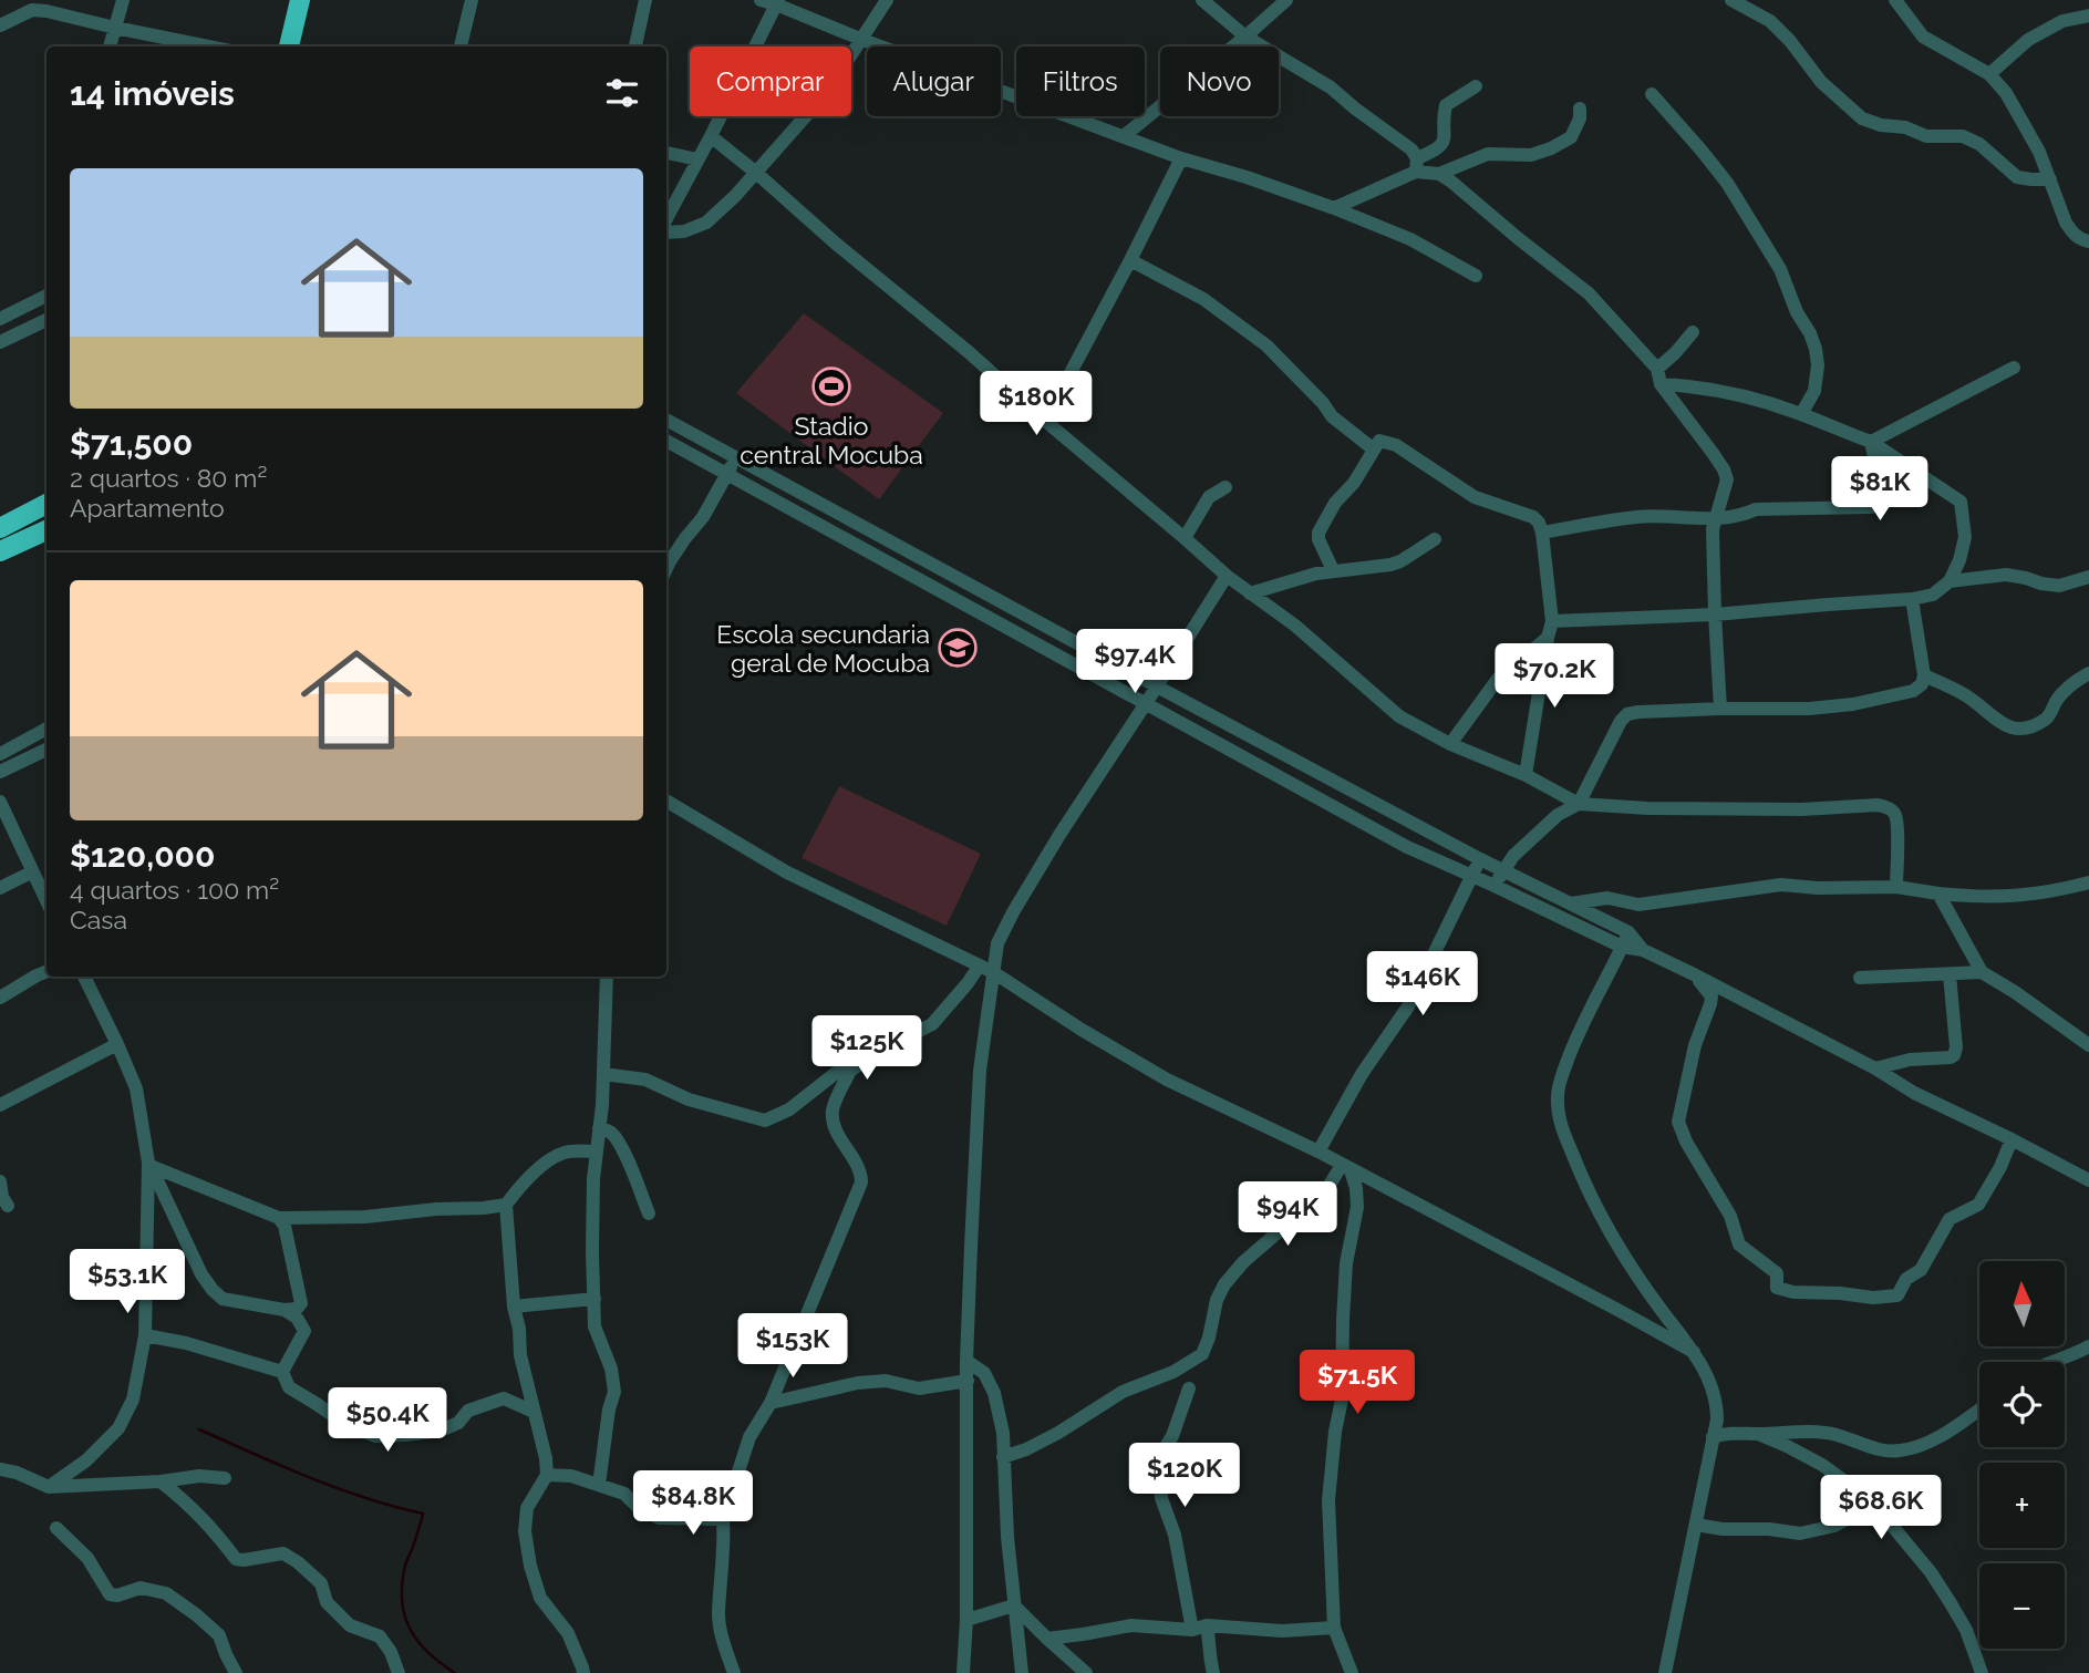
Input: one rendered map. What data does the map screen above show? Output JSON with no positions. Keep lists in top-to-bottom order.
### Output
{
  "places": {
    "sports": ["Stadio central Mocuba"],
    "school or university": ["Escola secundaria geral de Mocuba"]
  },
  "north": "top",
  "page": {
    "chip": [
      "Comprar",
      "Alugar",
      "Filtros",
      "Novo"
    ],
    "heading": "14 imóveis",
    "list": [
      {
        "name": "$71,500",
        "note": "2 quartos · 80 m² · Apartamento"
      },
      {
        "name": "$120,000",
        "note": "4 quartos · 100 m² · Casa"
      }
    ],
    "price": [
      "$180K",
      "$81K",
      "$97.4K",
      "$70.2K",
      "$146K",
      "$125K",
      "$94K",
      "$53.1K",
      "$153K",
      "$71.5K",
      "$50.4K",
      "$120K",
      "$84.8K",
      "$68.6K"
    ],
    "map_buttons": ["+", "−"]
  }
}
